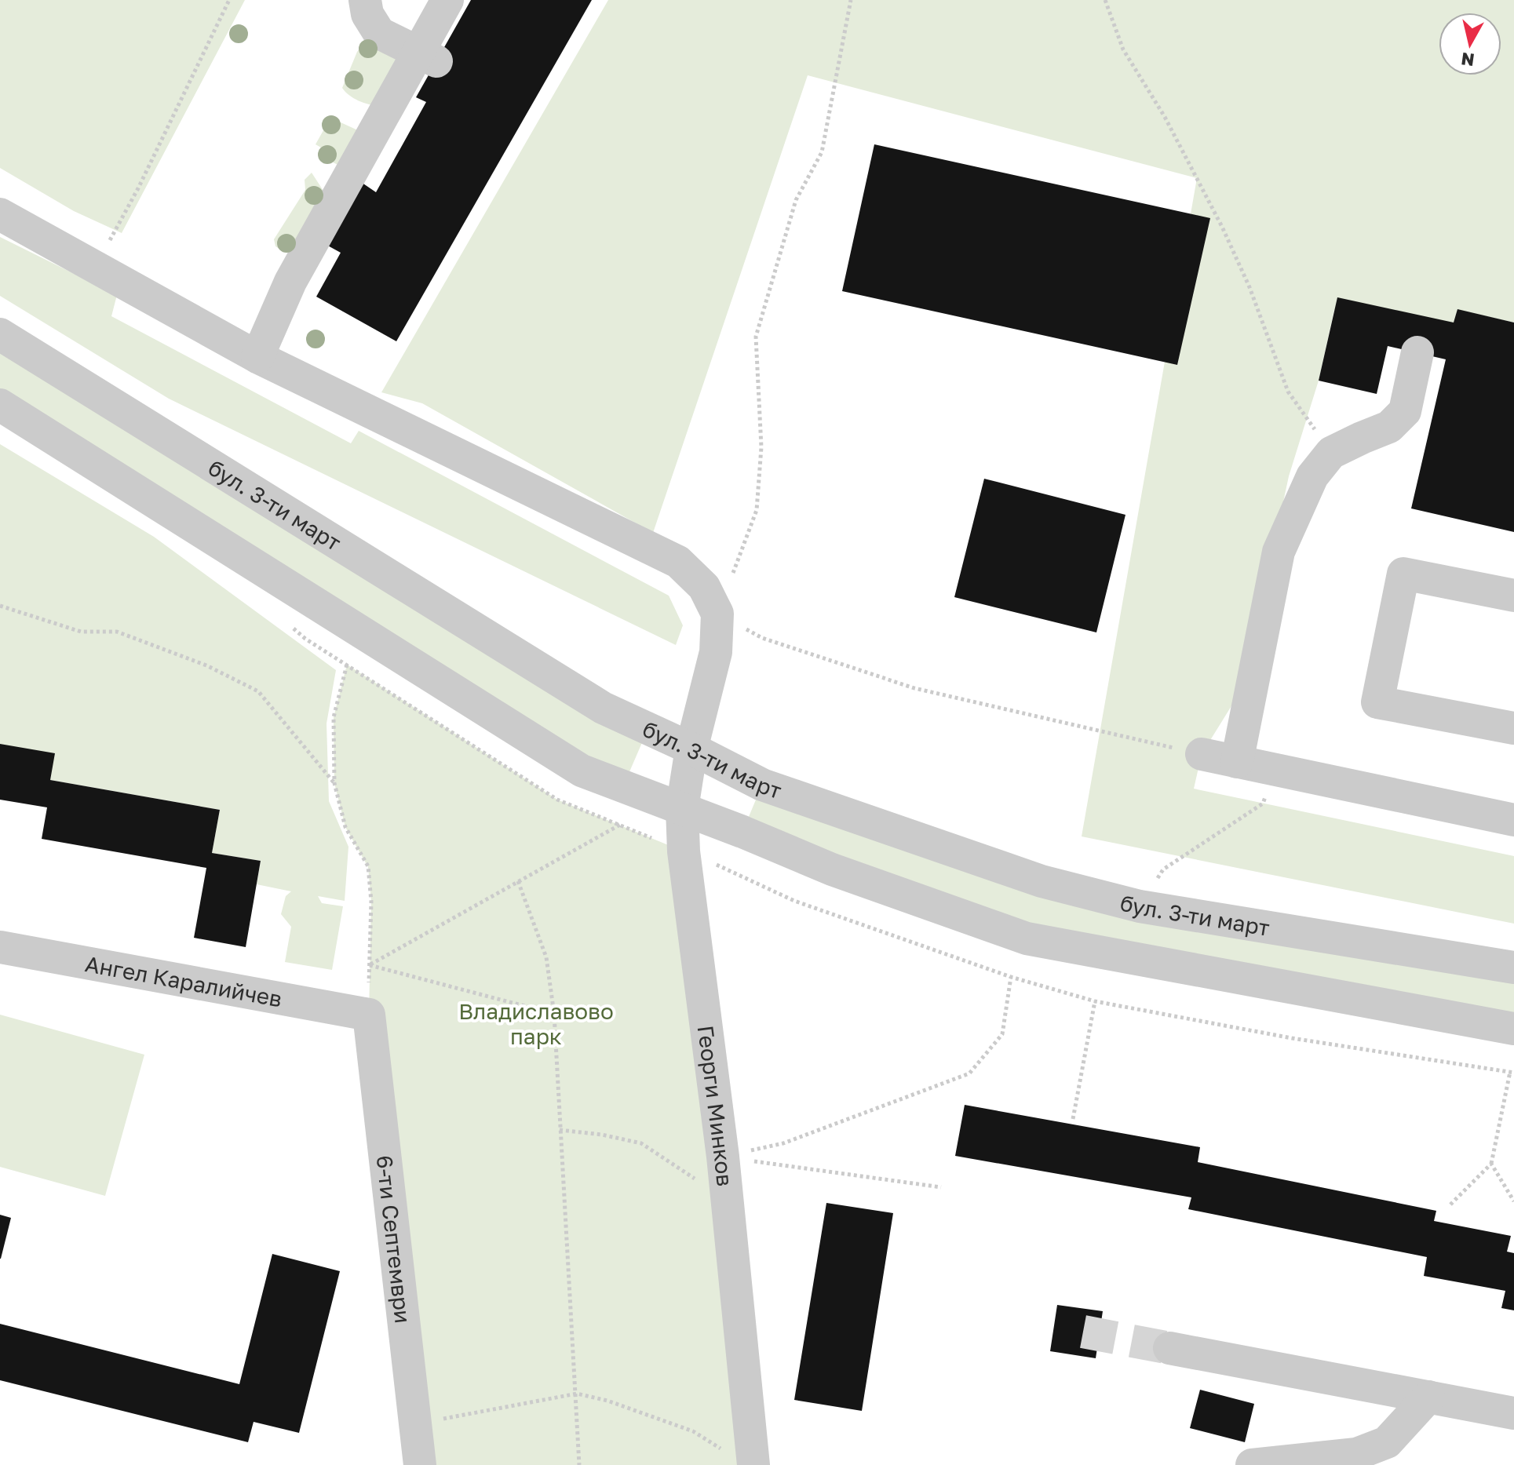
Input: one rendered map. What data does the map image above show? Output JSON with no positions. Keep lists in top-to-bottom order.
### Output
{
  "streets": {
    "street": [
      "бул. 3-ти март",
      "Ангел Каралийчев",
      "Георги Минков",
      "6-ти Септември"
    ]
  },
  "crossings": [
    ["бул. 3-ти март", "Георги Минков"],
    ["Ангел Каралийчев", "6-ти Септември"]
  ],
  "parks": ["Владиславово парк"],
  "north": "bottom"
}
